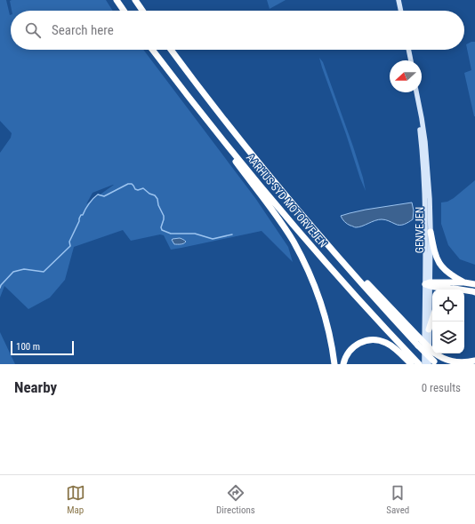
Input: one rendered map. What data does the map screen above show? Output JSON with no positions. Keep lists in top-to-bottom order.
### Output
{
  "streets": {
    "highway": ["AARHUS SYD MOTORVEJEN"],
    "street": ["GENVEJEN"]
  },
  "crossings": [
    ["AARHUS SYD MOTORVEJEN", "GENVEJEN"]
  ],
  "scale_bar": "100 m",
  "north": "left",
  "page": {
    "search": "Search here",
    "scale": "100 m",
    "heading": ["Nearby", "0 results"],
    "nav": ["Map", "Directions", "Saved"]
  }
}
